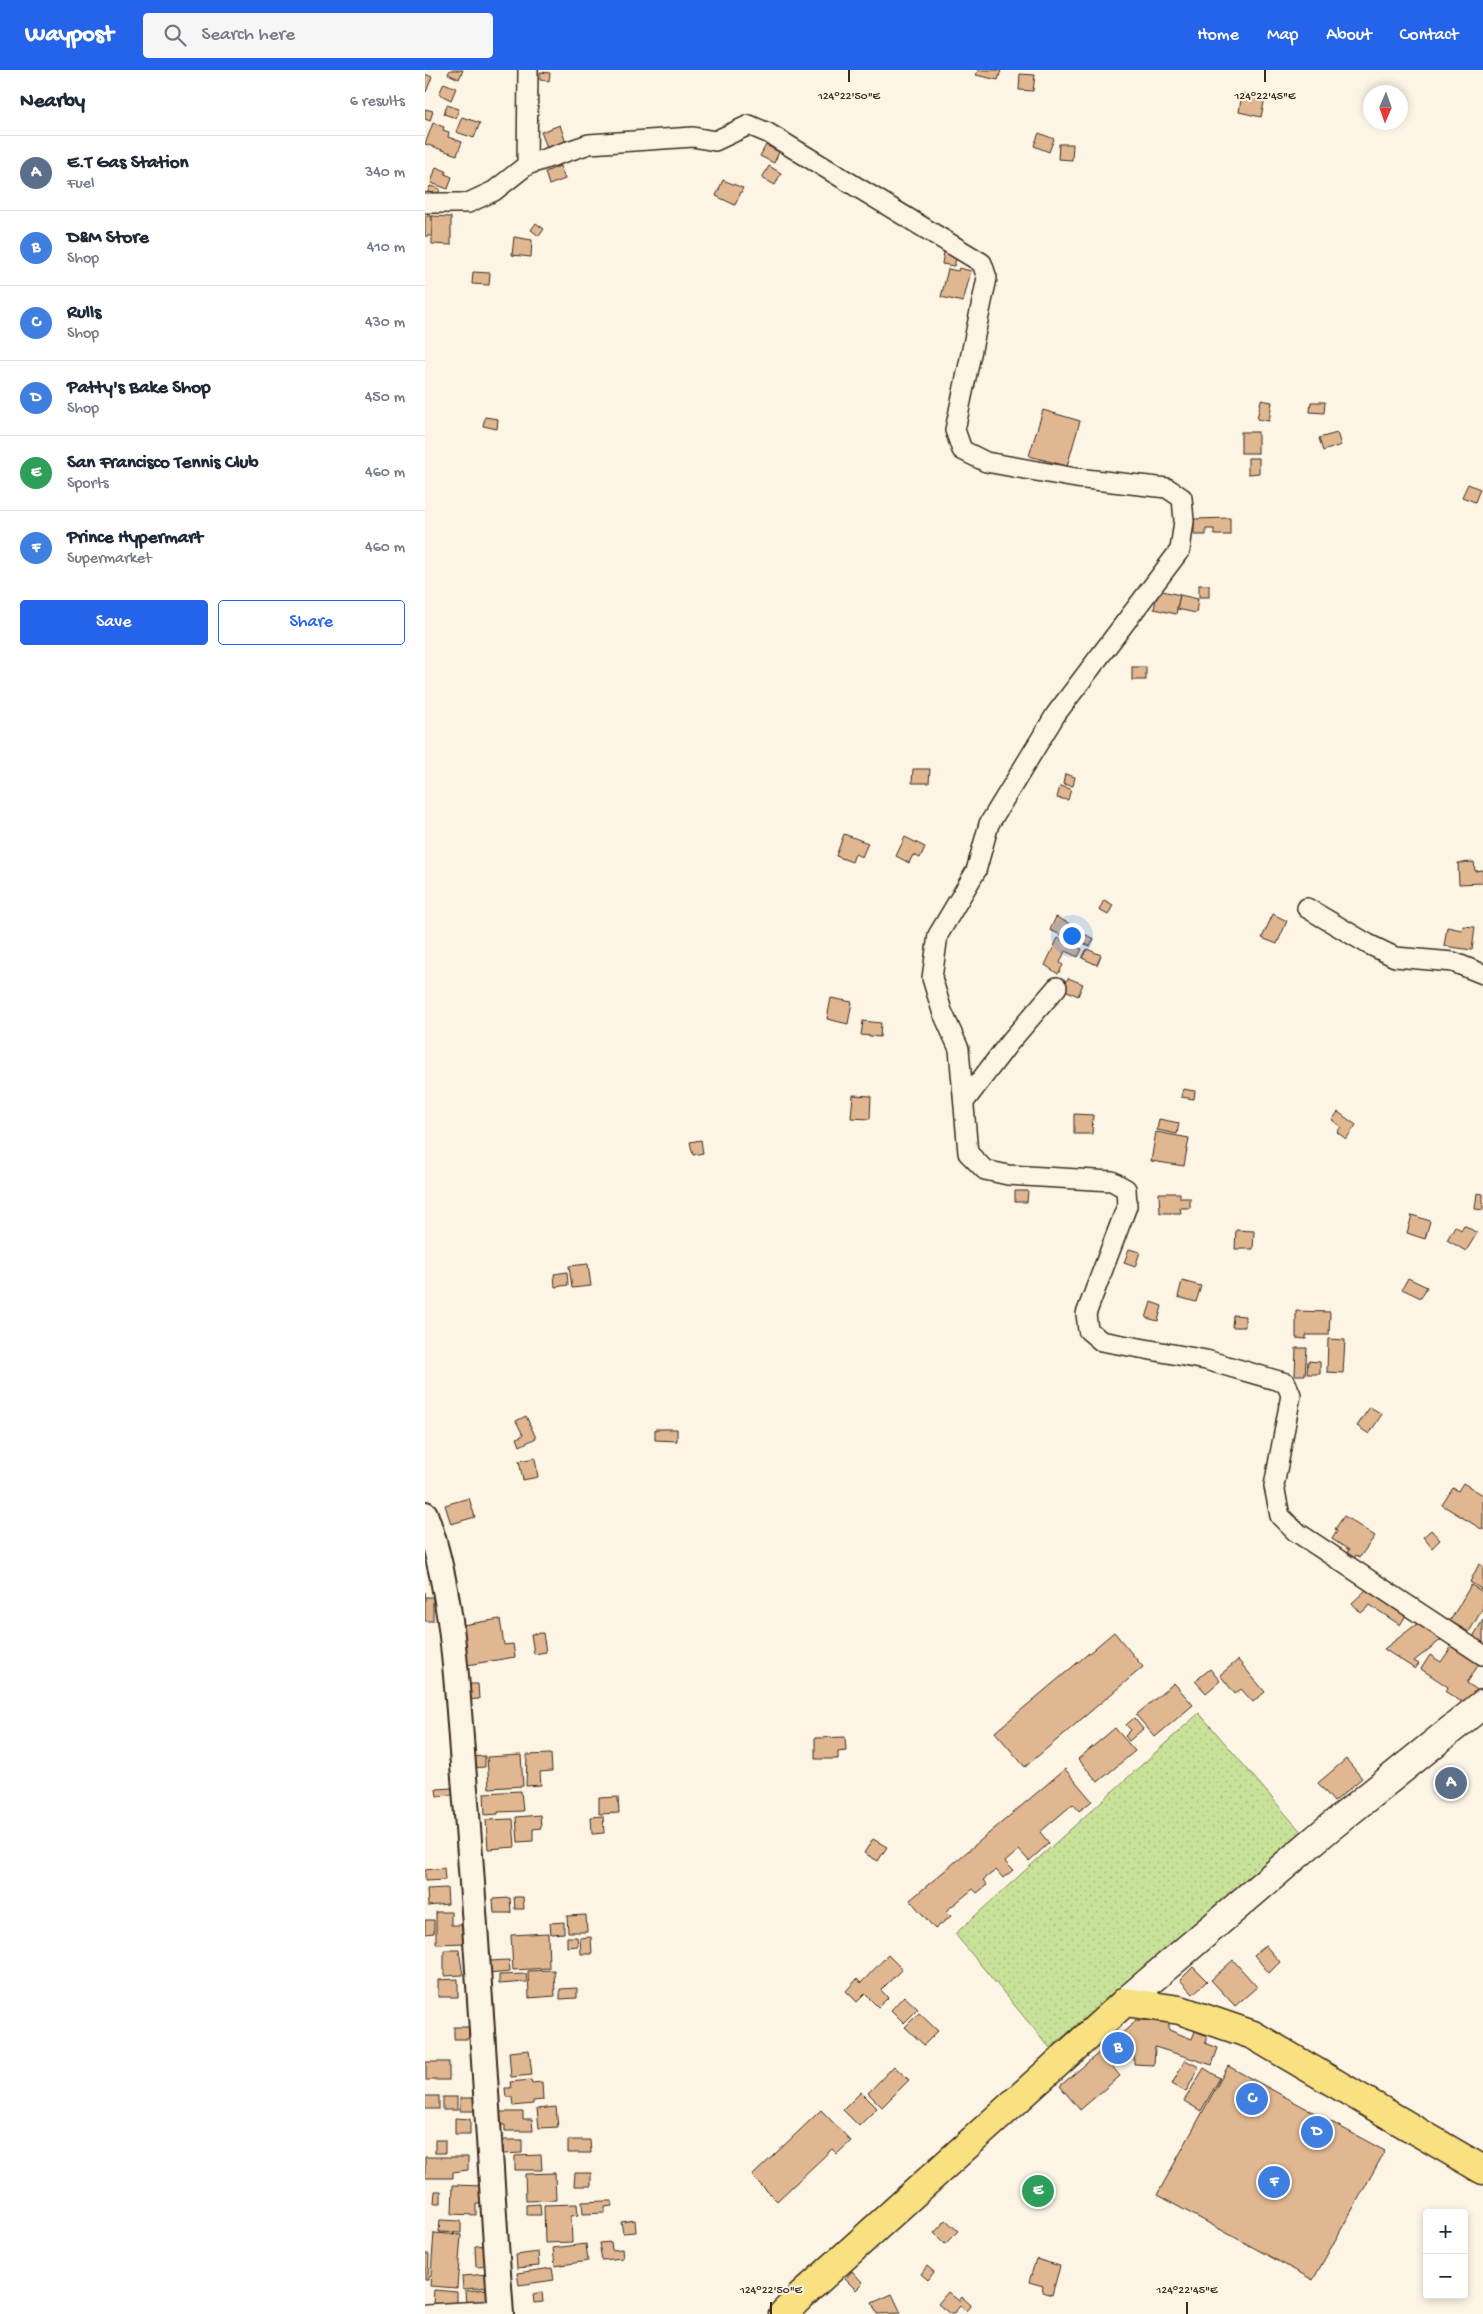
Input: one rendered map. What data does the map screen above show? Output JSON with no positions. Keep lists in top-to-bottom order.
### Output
{
  "north": "bottom",
  "page": {
    "header": "Waypost",
    "search": "Search here",
    "nav": [
      "Home",
      "Map",
      "About",
      "Contact"
    ],
    "heading": ["Nearby", "6 results"],
    "list": [
      {
        "mark": "A",
        "name": "E.T Gas Station",
        "note": "Fuel",
        "value": "340 m"
      },
      {
        "mark": "B",
        "name": "D&M Store",
        "note": "Shop",
        "value": "410 m"
      },
      {
        "mark": "C",
        "name": "Rulls",
        "note": "Shop",
        "value": "430 m"
      },
      {
        "mark": "D",
        "name": "Patty's Bake Shop",
        "note": "Shop",
        "value": "450 m"
      },
      {
        "mark": "E",
        "name": "San Francisco Tennis Club",
        "note": "Sports",
        "value": "460 m"
      },
      {
        "mark": "F",
        "name": "Prince Hypermart",
        "note": "Supermarket",
        "value": "460 m"
      }
    ],
    "buttons": ["Save", "Share"],
    "pins": [
      "A",
      "B",
      "C",
      "D",
      "F",
      "E"
    ],
    "map_buttons": ["+", "−"]
  },
  "coordinates": ["124°22'50\"E", "124°22'45\"E"]
}
